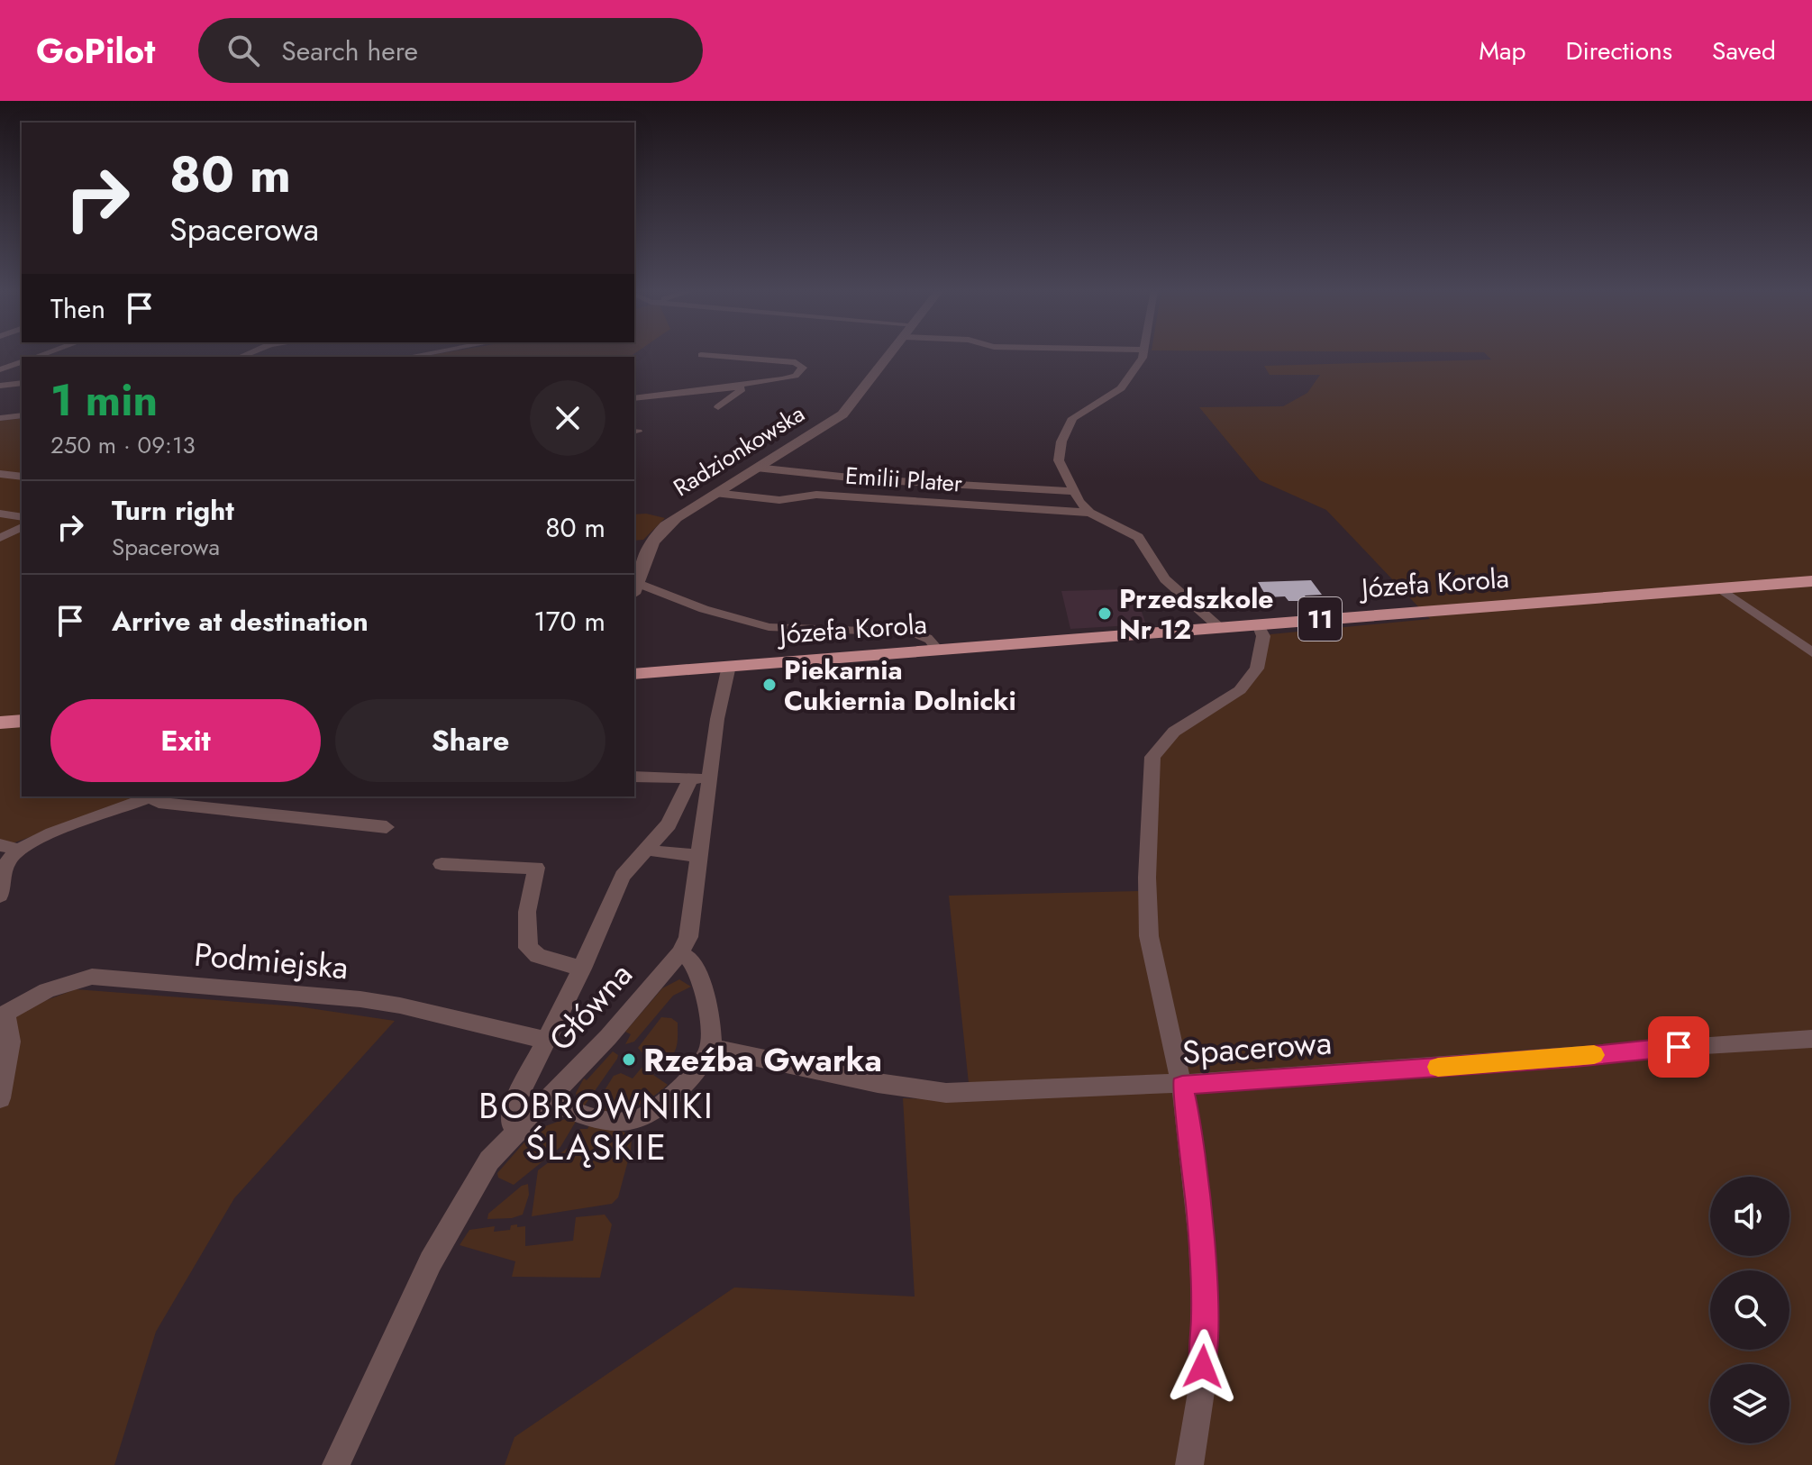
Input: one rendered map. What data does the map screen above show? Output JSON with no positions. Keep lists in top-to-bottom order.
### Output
{
  "streets": {
    "highway": ["Józefa Korola", "11"],
    "street": [
      "Radzionkowska",
      "Emilii Plater",
      "Podmiejska",
      "Główna",
      "Spacerowa"
    ]
  },
  "crossings": [
    ["Radzionkowska", "Emilii Plater"],
    ["Józefa Korola", "Główna"]
  ],
  "districts": ["BOBROWNIKI ŚLĄSKIE"],
  "places": ["Przedszkole Nr 12", "Piekarnia Cukiernia Dolnicki", "Rzeźba Gwarka"],
  "page": {
    "header": "GoPilot",
    "search": "Search here",
    "nav": ["Map", "Directions", "Saved"],
    "turn": ["80 m", "Spacerowa"],
    "then": "Then",
    "heading": ["1 min", "250 m · 09:13"],
    "list": [
      {
        "name": "Turn right",
        "note": "Spacerowa",
        "value": "80 m"
      },
      {
        "name": "Arrive at destination",
        "value": "170 m"
      }
    ],
    "buttons": ["Exit", "Share"]
  }
}
